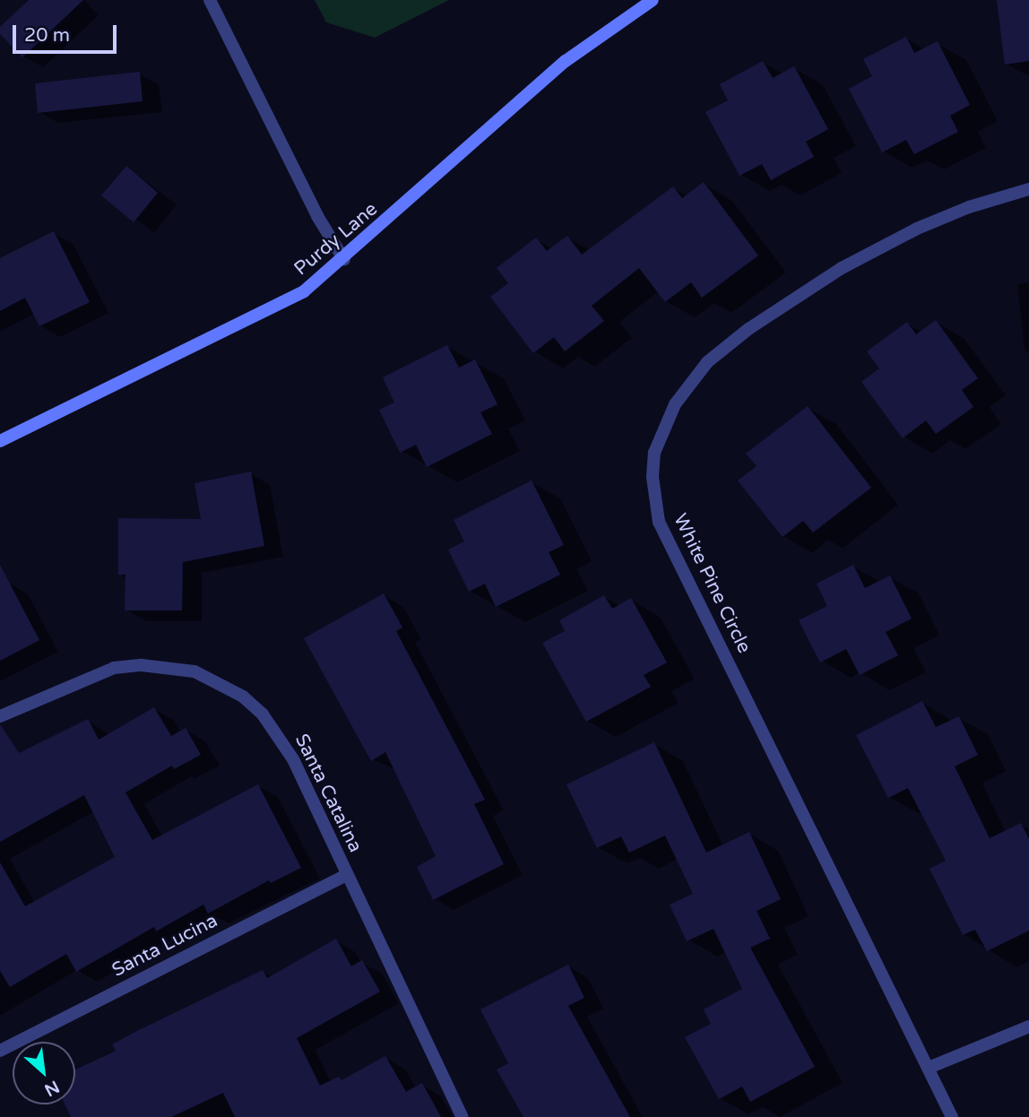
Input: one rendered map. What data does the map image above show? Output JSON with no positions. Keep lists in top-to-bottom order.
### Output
{
  "streets": {
    "street": [
      "Purdy Lane",
      "White Pine Circle",
      "Santa Catalina",
      "Santa Lucina"
    ]
  },
  "crossings": [
    ["Santa Catalina", "Santa Lucina"]
  ],
  "scale_bar": "20 m",
  "north": "bottom right"
}
